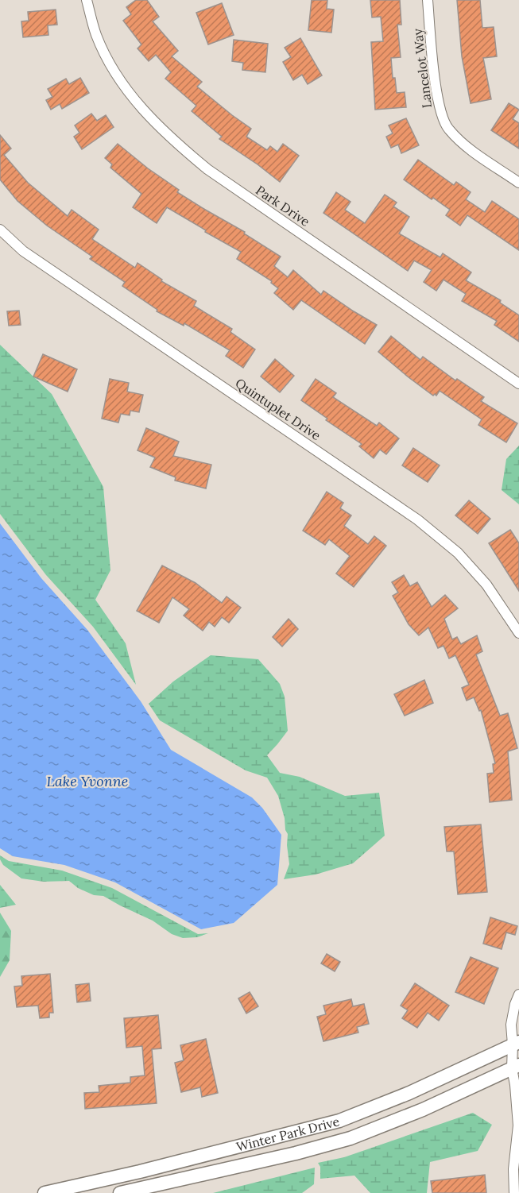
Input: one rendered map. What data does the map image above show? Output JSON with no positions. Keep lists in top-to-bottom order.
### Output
{
  "streets": {
    "street": [
      "Lancelot Way",
      "Park Drive",
      "Quintuplet Drive",
      "Winter Park Drive"
    ]
  },
  "water": ["Lake Yvonne"]
}
